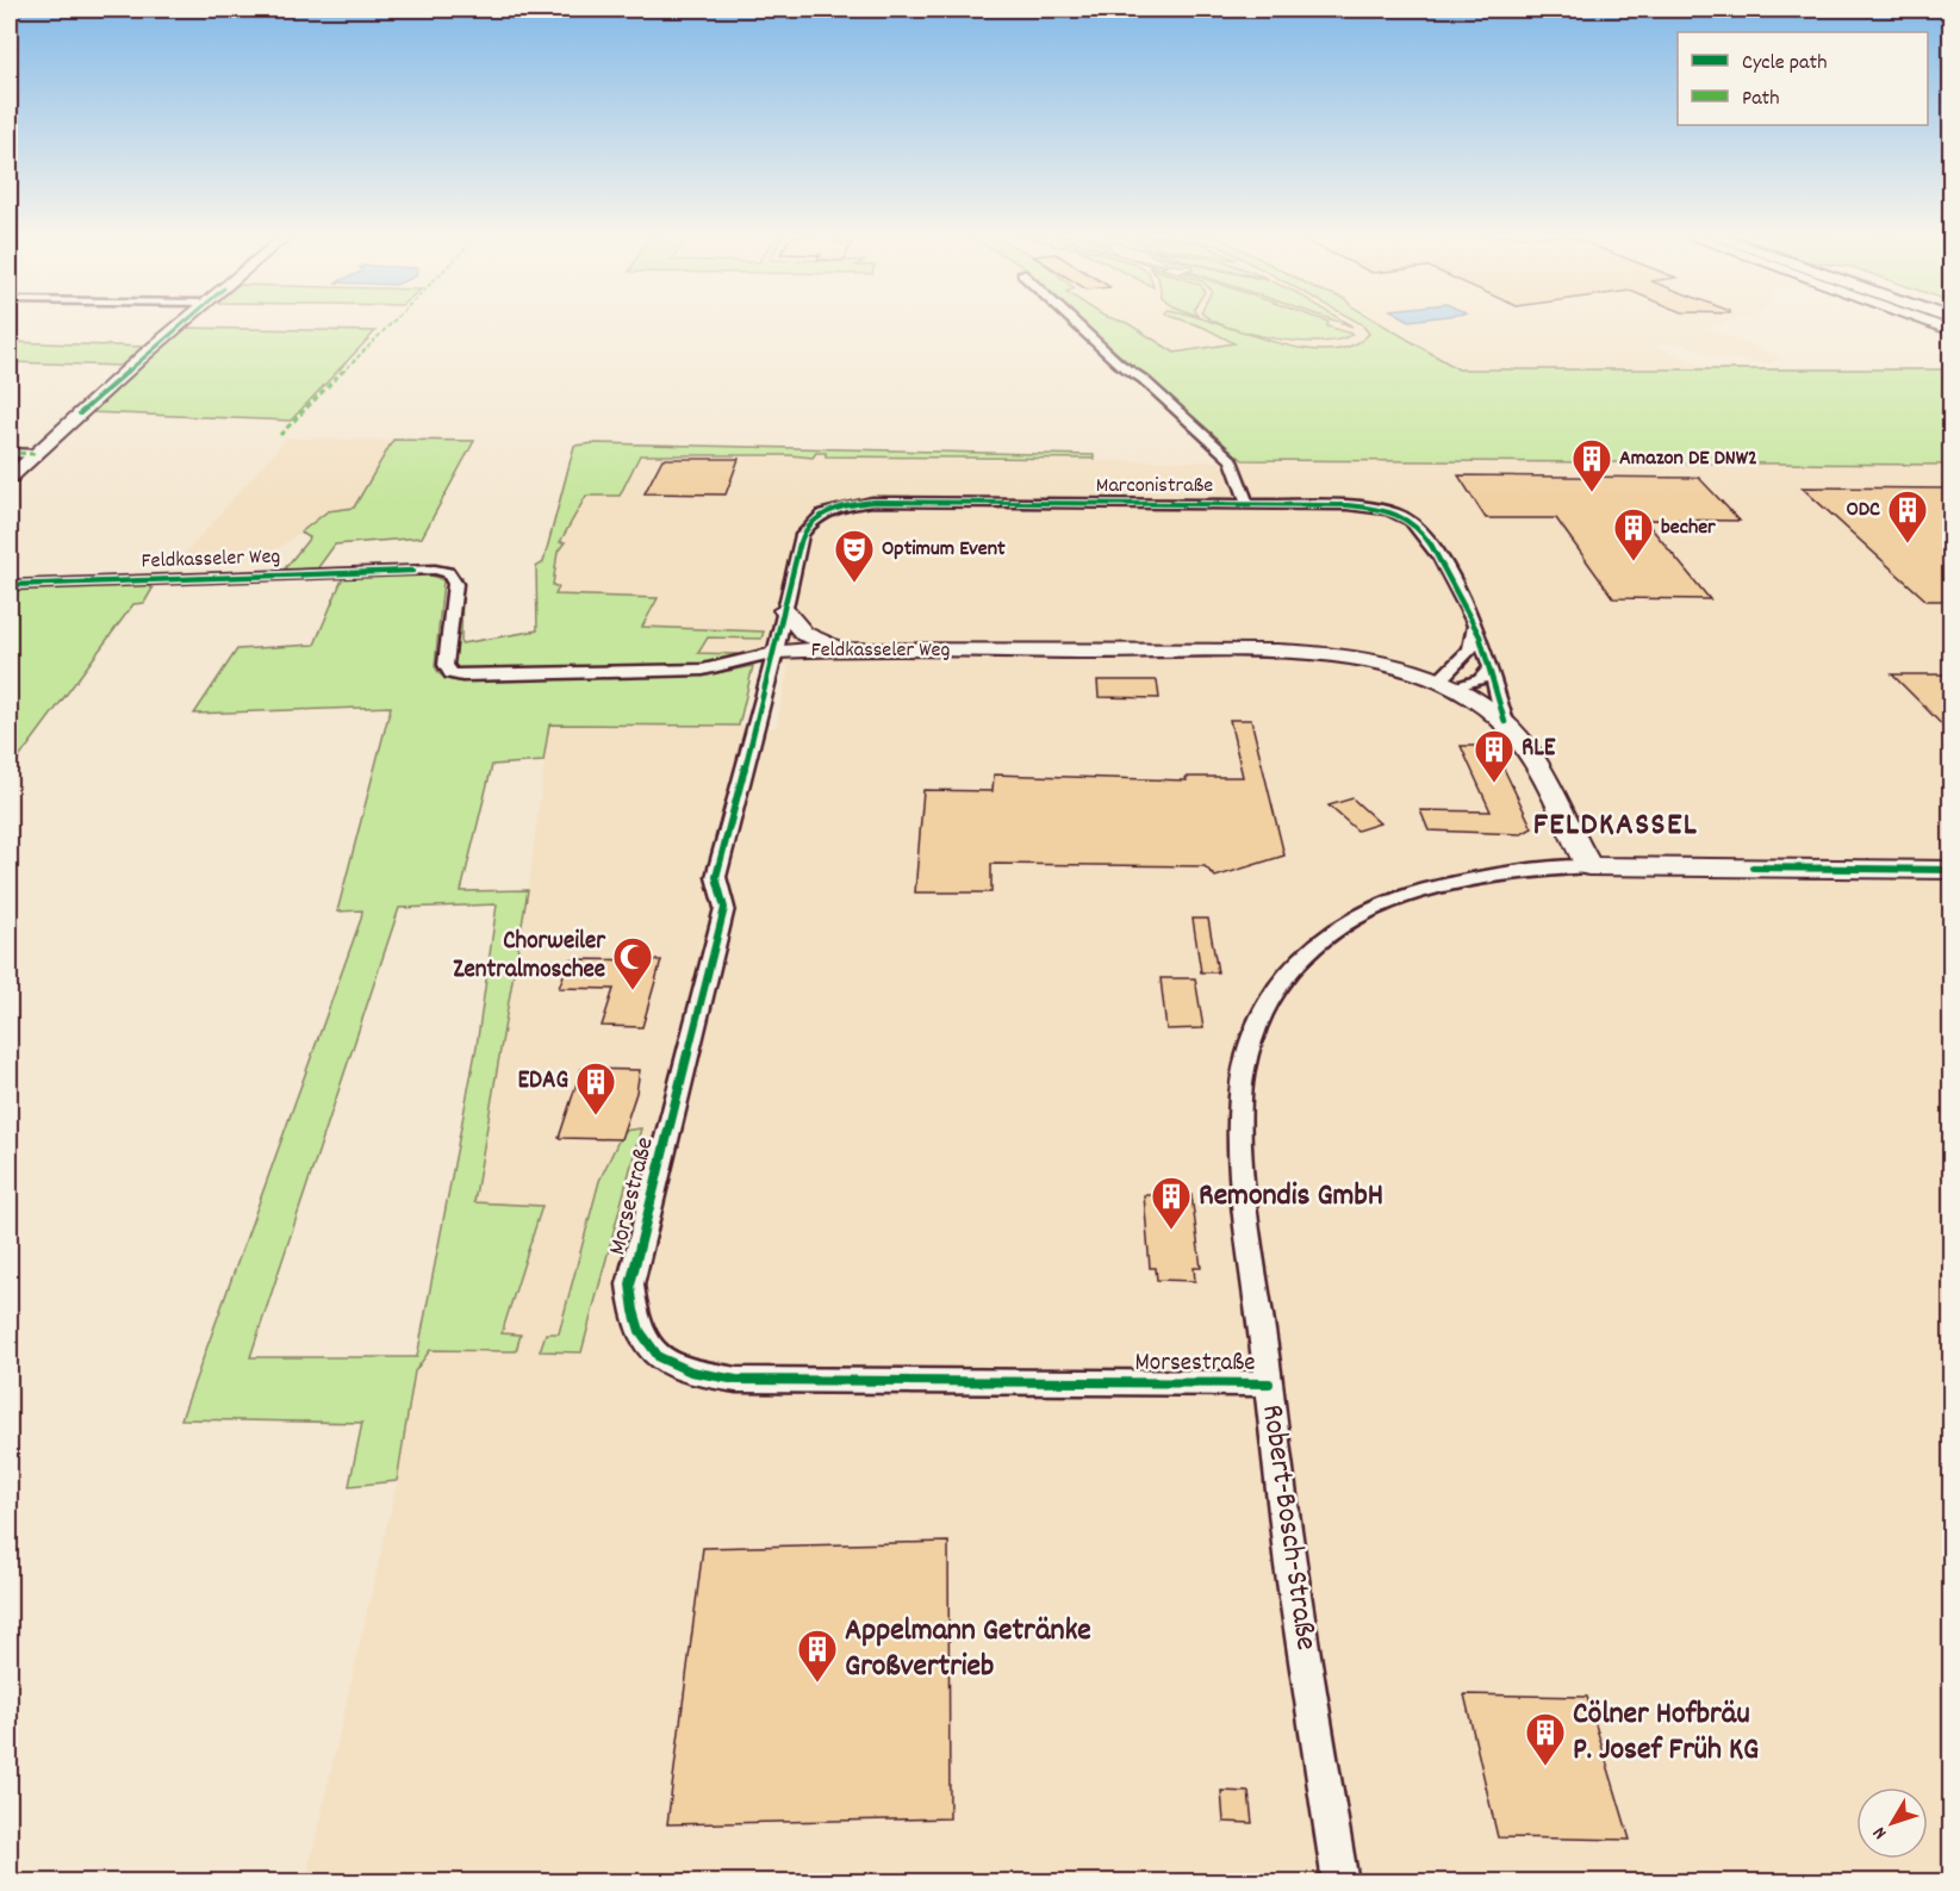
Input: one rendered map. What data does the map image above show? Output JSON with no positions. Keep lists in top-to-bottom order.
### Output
{
  "streets": {
    "street": [
      "Marconistraße",
      "Feldkasseler Weg",
      "Morsestraße",
      "Robert-Bosch-Straße"
    ]
  },
  "crossings": [
    ["Marconistraße", "Feldkasseler Weg"],
    ["Marconistraße", "Morsestraße"],
    ["Feldkasseler Weg", "Morsestraße"],
    ["Feldkasseler Weg", "Robert-Bosch-Straße"],
    ["Morsestraße", "Robert-Bosch-Straße"]
  ],
  "districts": ["FELDKASSEL"],
  "places": {
    "building": [
      "Amazon DE DNW2",
      "ODC",
      "becher",
      "RLE",
      "EDAG",
      "Remondis GmbH",
      "Appelmann Getränke Großvertrieb",
      "Cölner Hofbräu P. Josef Früh KG"
    ],
    "theatre": ["Optimum Event"],
    "mosque": ["Chorweiler Zentralmoschee"]
  },
  "legend": ["Cycle path", "Path"],
  "north": "bottom left"
}
